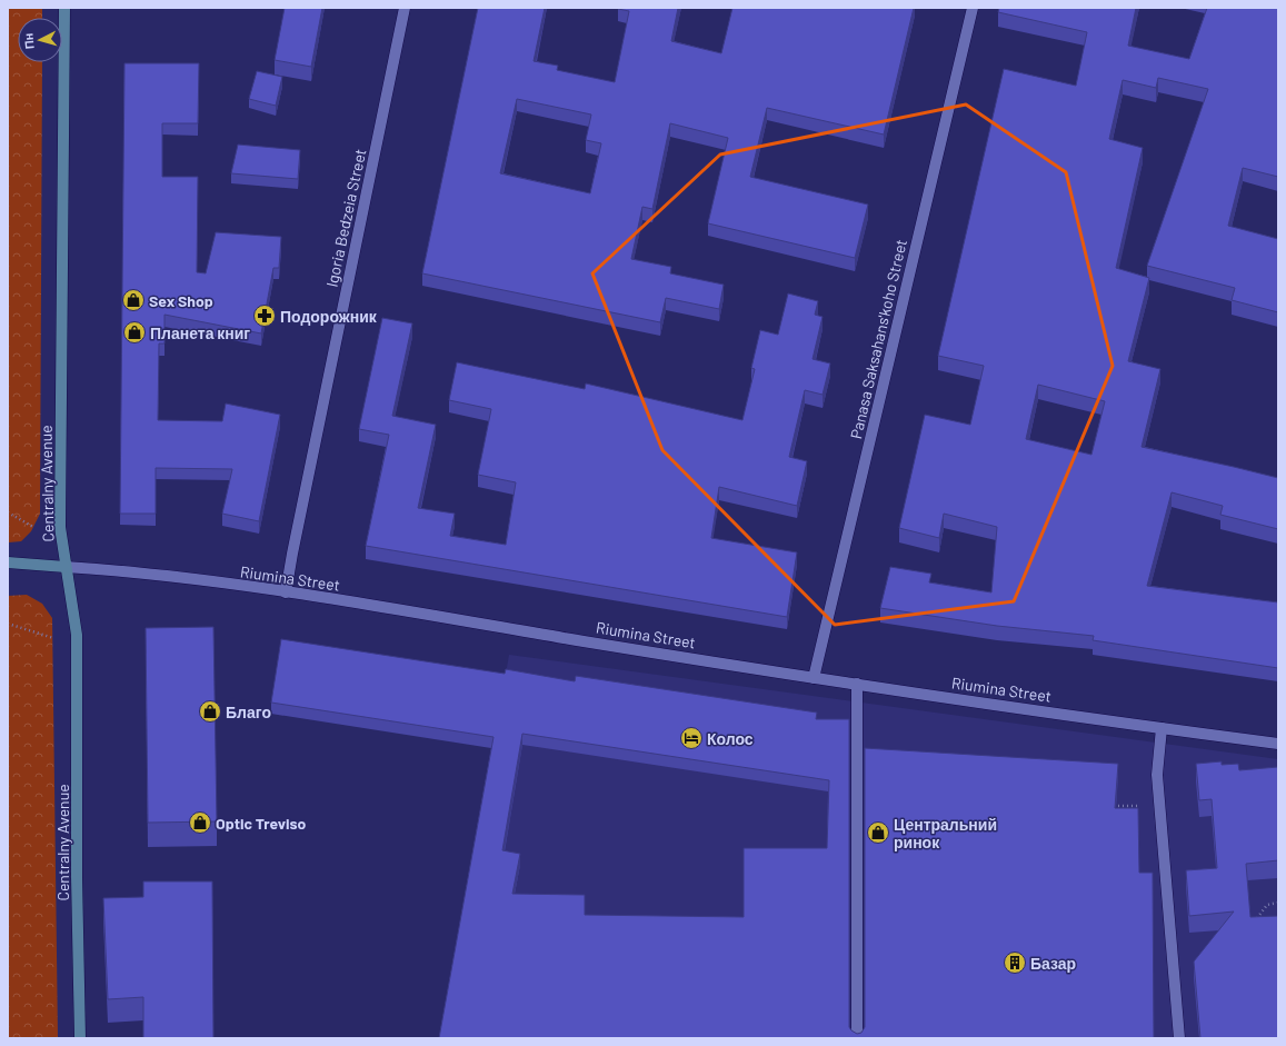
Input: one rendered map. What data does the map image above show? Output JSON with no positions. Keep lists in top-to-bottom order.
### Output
{
  "streets": {
    "main road": ["Centralny Avenue", "Riumina Street"],
    "street": ["Igoria Bedzeia Street", "Panasa Saksahans'koho Street"]
  },
  "crossings": [
    ["Igoria Bedzeia Street", "Riumina Street"],
    ["Panasa Saksahans'koho Street", "Riumina Street"],
    ["Centralny Avenue", "Riumina Street"]
  ],
  "places": {
    "shop": [
      "Sex Shop",
      "Планета книг",
      "Благо",
      "Optic Treviso",
      "Центральний ринок"
    ],
    "pharmacy": ["Подорожник"],
    "hotel": ["Колос"],
    "building": ["Базар"]
  },
  "north": "left"
}
